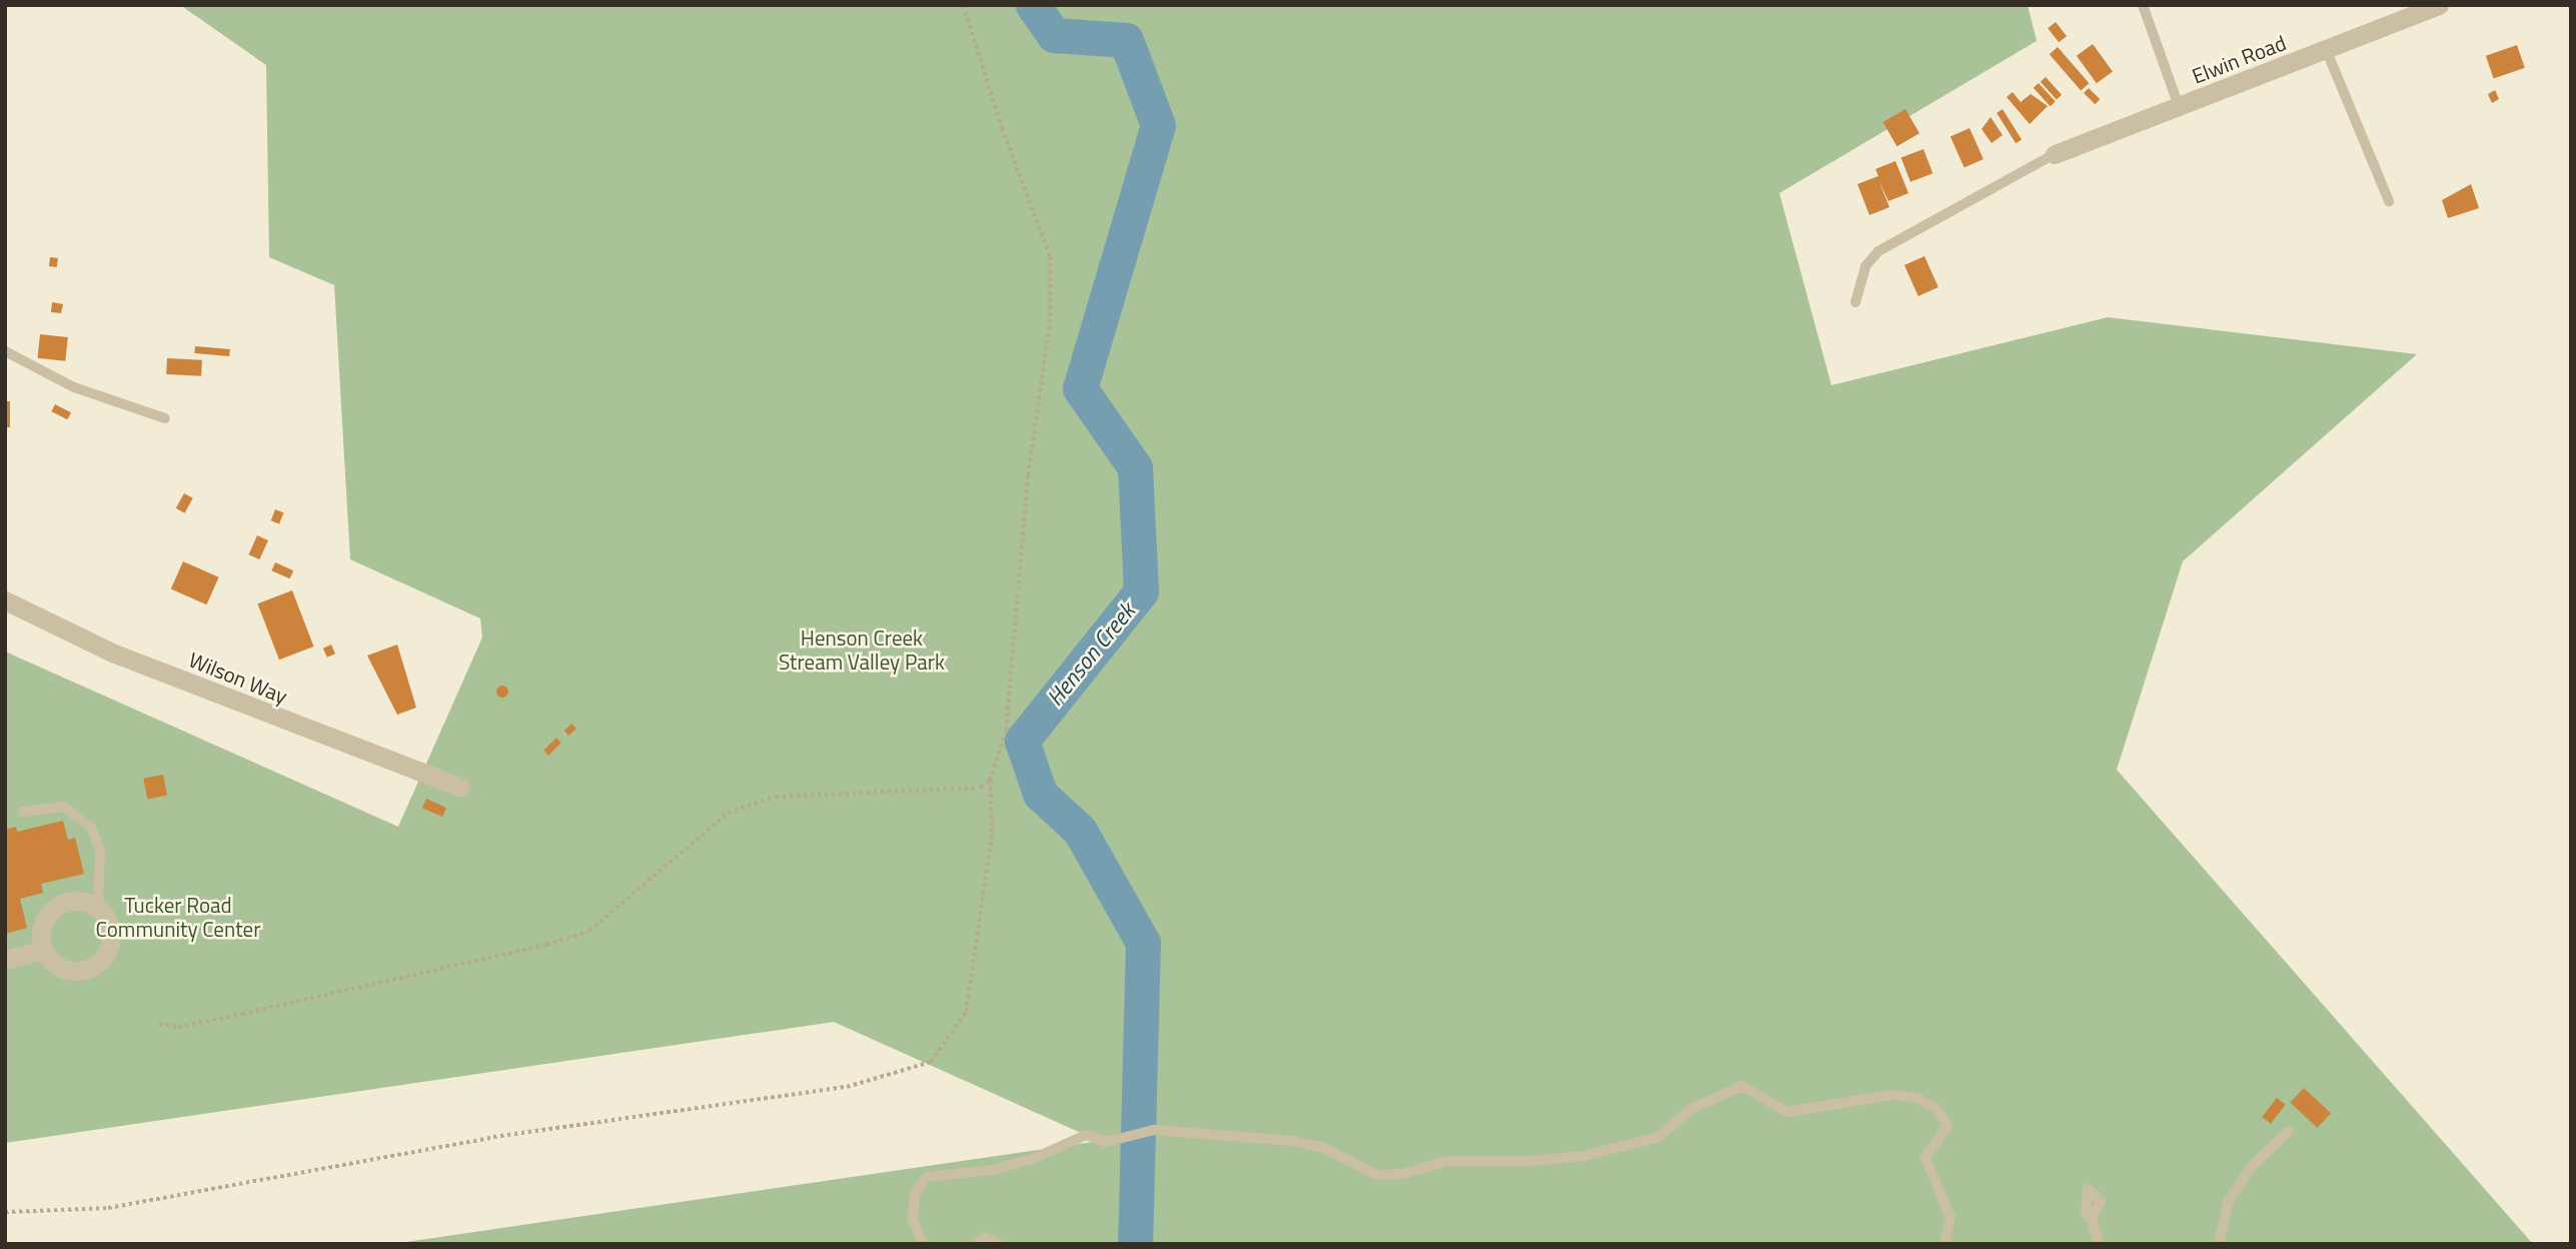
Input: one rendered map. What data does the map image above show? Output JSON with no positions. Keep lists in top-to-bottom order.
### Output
{
  "streets": {
    "street": ["Elwin Road", "Wilson Way"]
  },
  "water": ["Henson Creek"],
  "parks": ["Henson Creek Stream Valley Park", "Tucker Road Community Center"]
}
